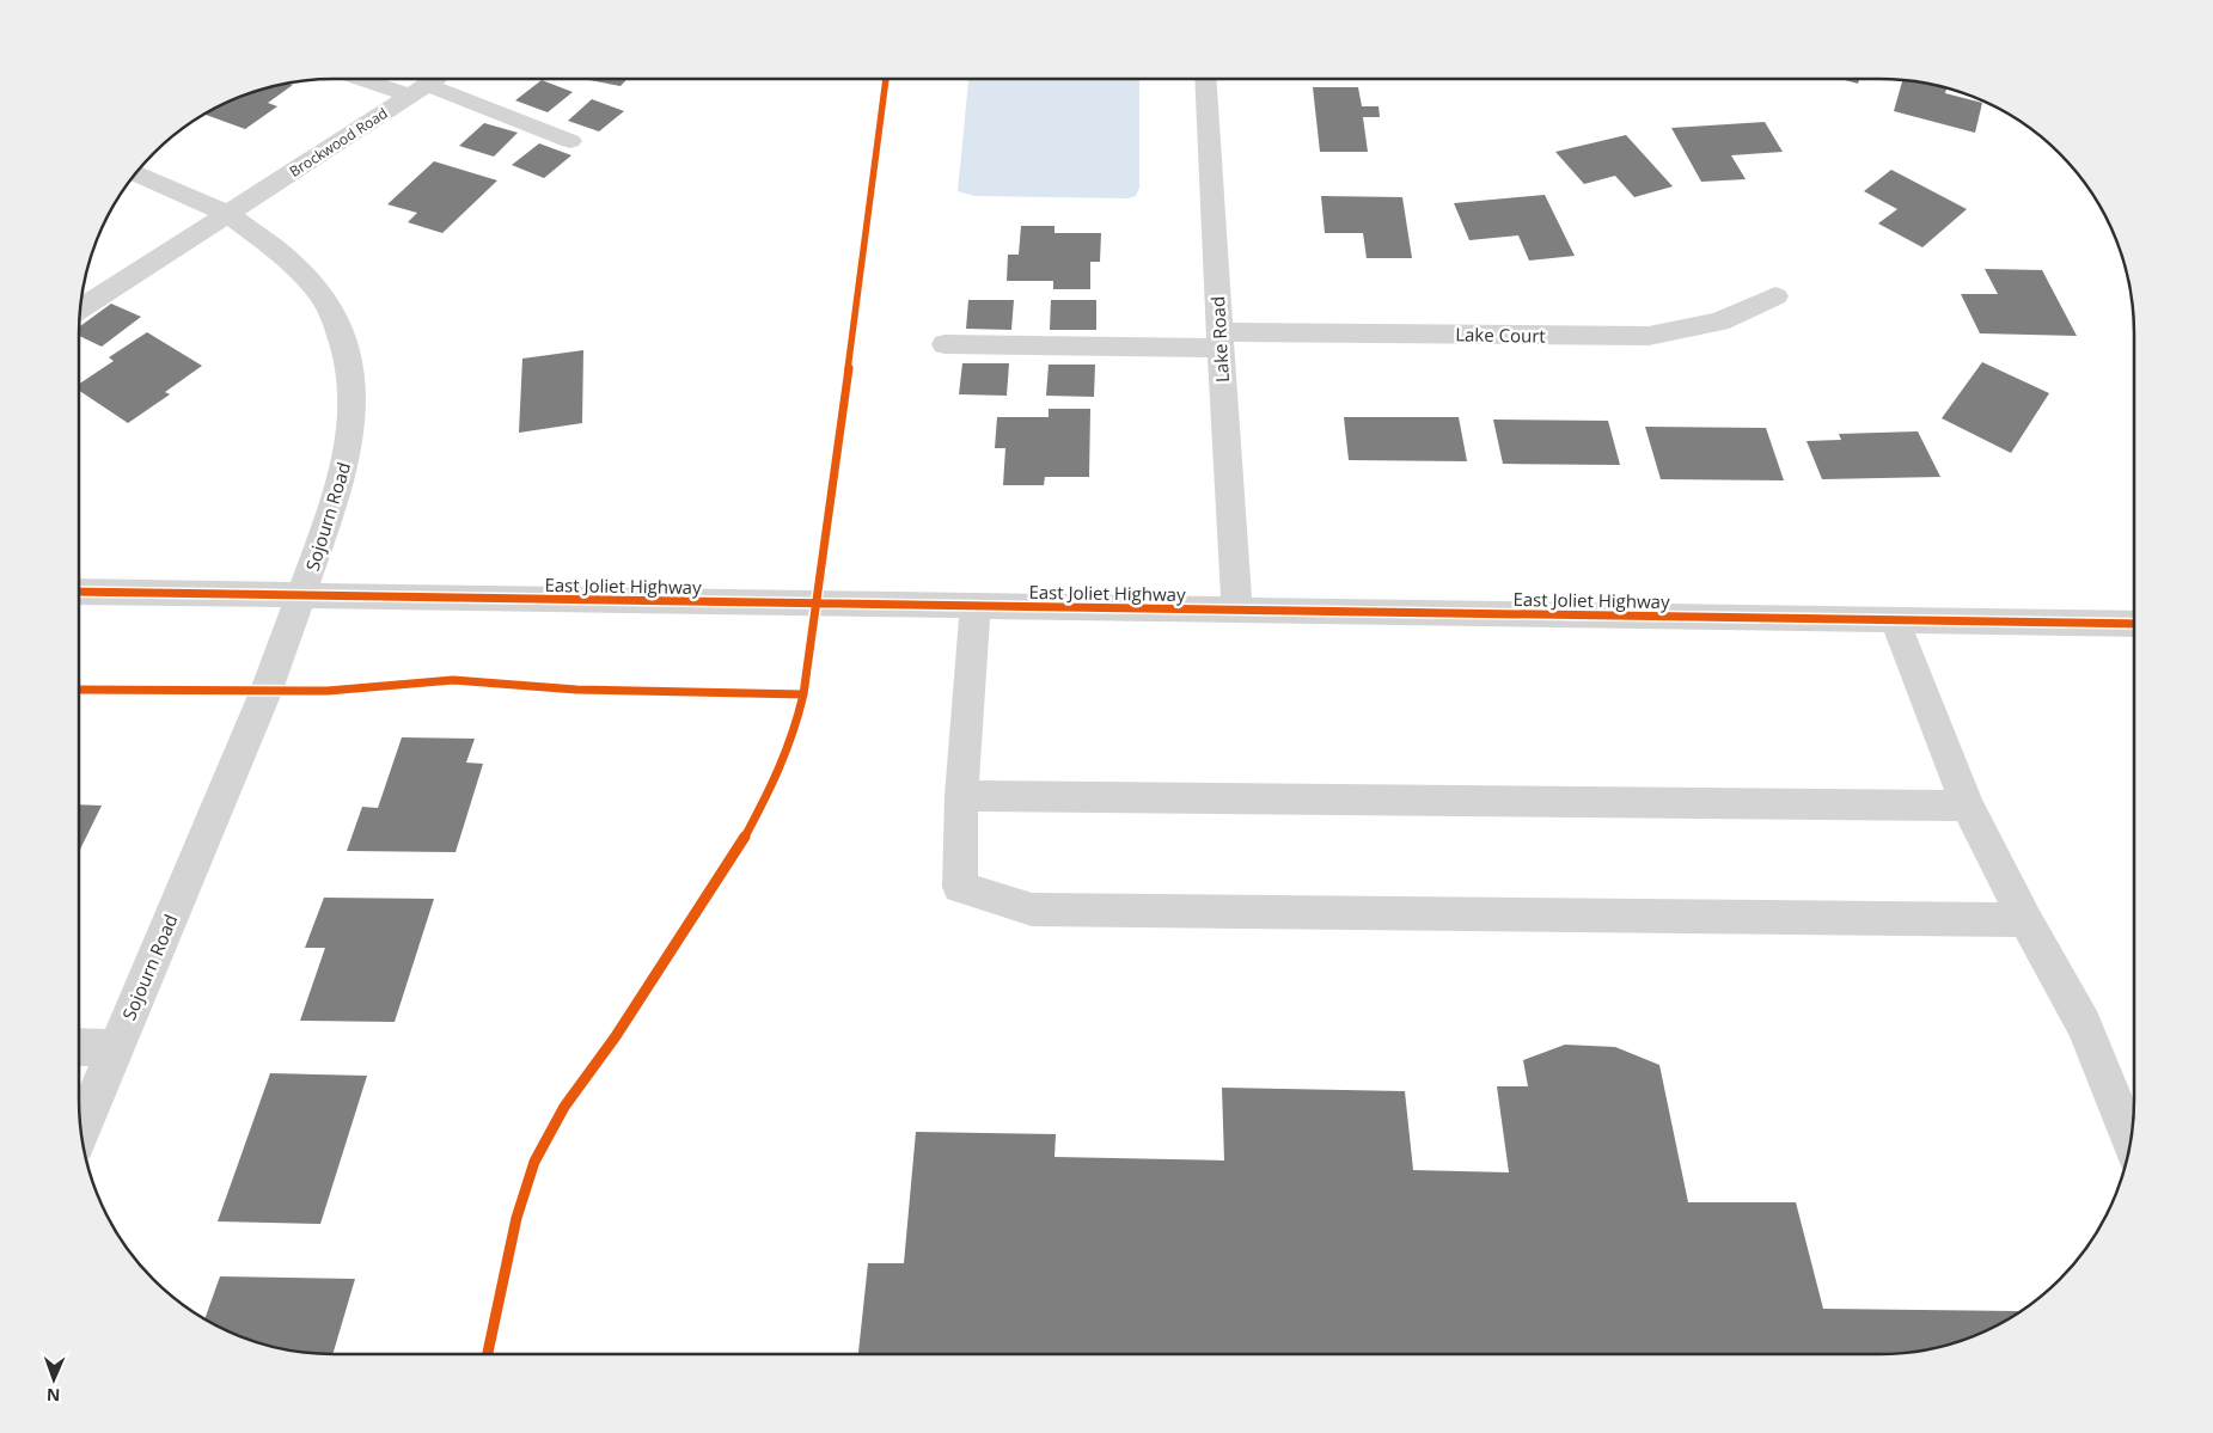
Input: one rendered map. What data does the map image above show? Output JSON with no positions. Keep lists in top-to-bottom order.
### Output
{
  "streets": {
    "street": [
      "Brockwood Road",
      "Lake Court",
      "Lake Road",
      "Sojourn Road",
      "East Joliet Highway"
    ]
  },
  "crossings": [
    ["Brockwood Road", "Sojourn Road"],
    ["Lake Court", "Lake Road"],
    ["Lake Road", "East Joliet Highway"],
    ["Sojourn Road", "East Joliet Highway"]
  ],
  "north": "bottom"
}
